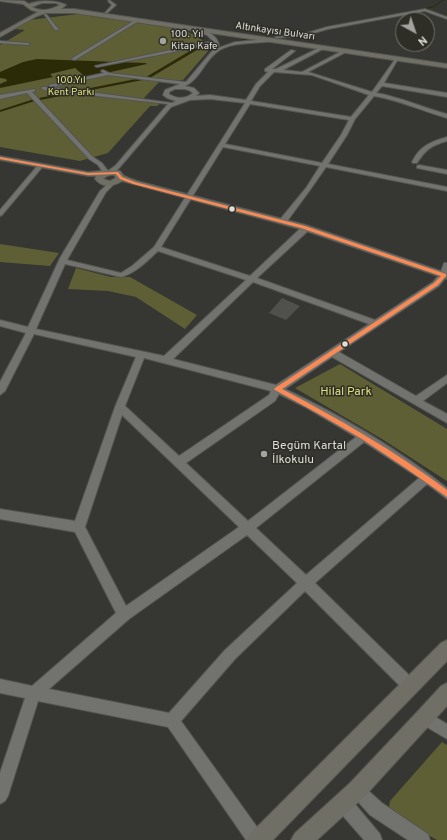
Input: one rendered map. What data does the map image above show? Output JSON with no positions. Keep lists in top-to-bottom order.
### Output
{
  "streets": {
    "main road": ["Altınkayısı Bulvarı"]
  },
  "parks": ["100.Yıl Kent Parkı", "Hilal Park"],
  "places": ["100. Yıl Kitap Kafe", "Begüm Kartal İlkokulu"],
  "north": "bottom right"
}
